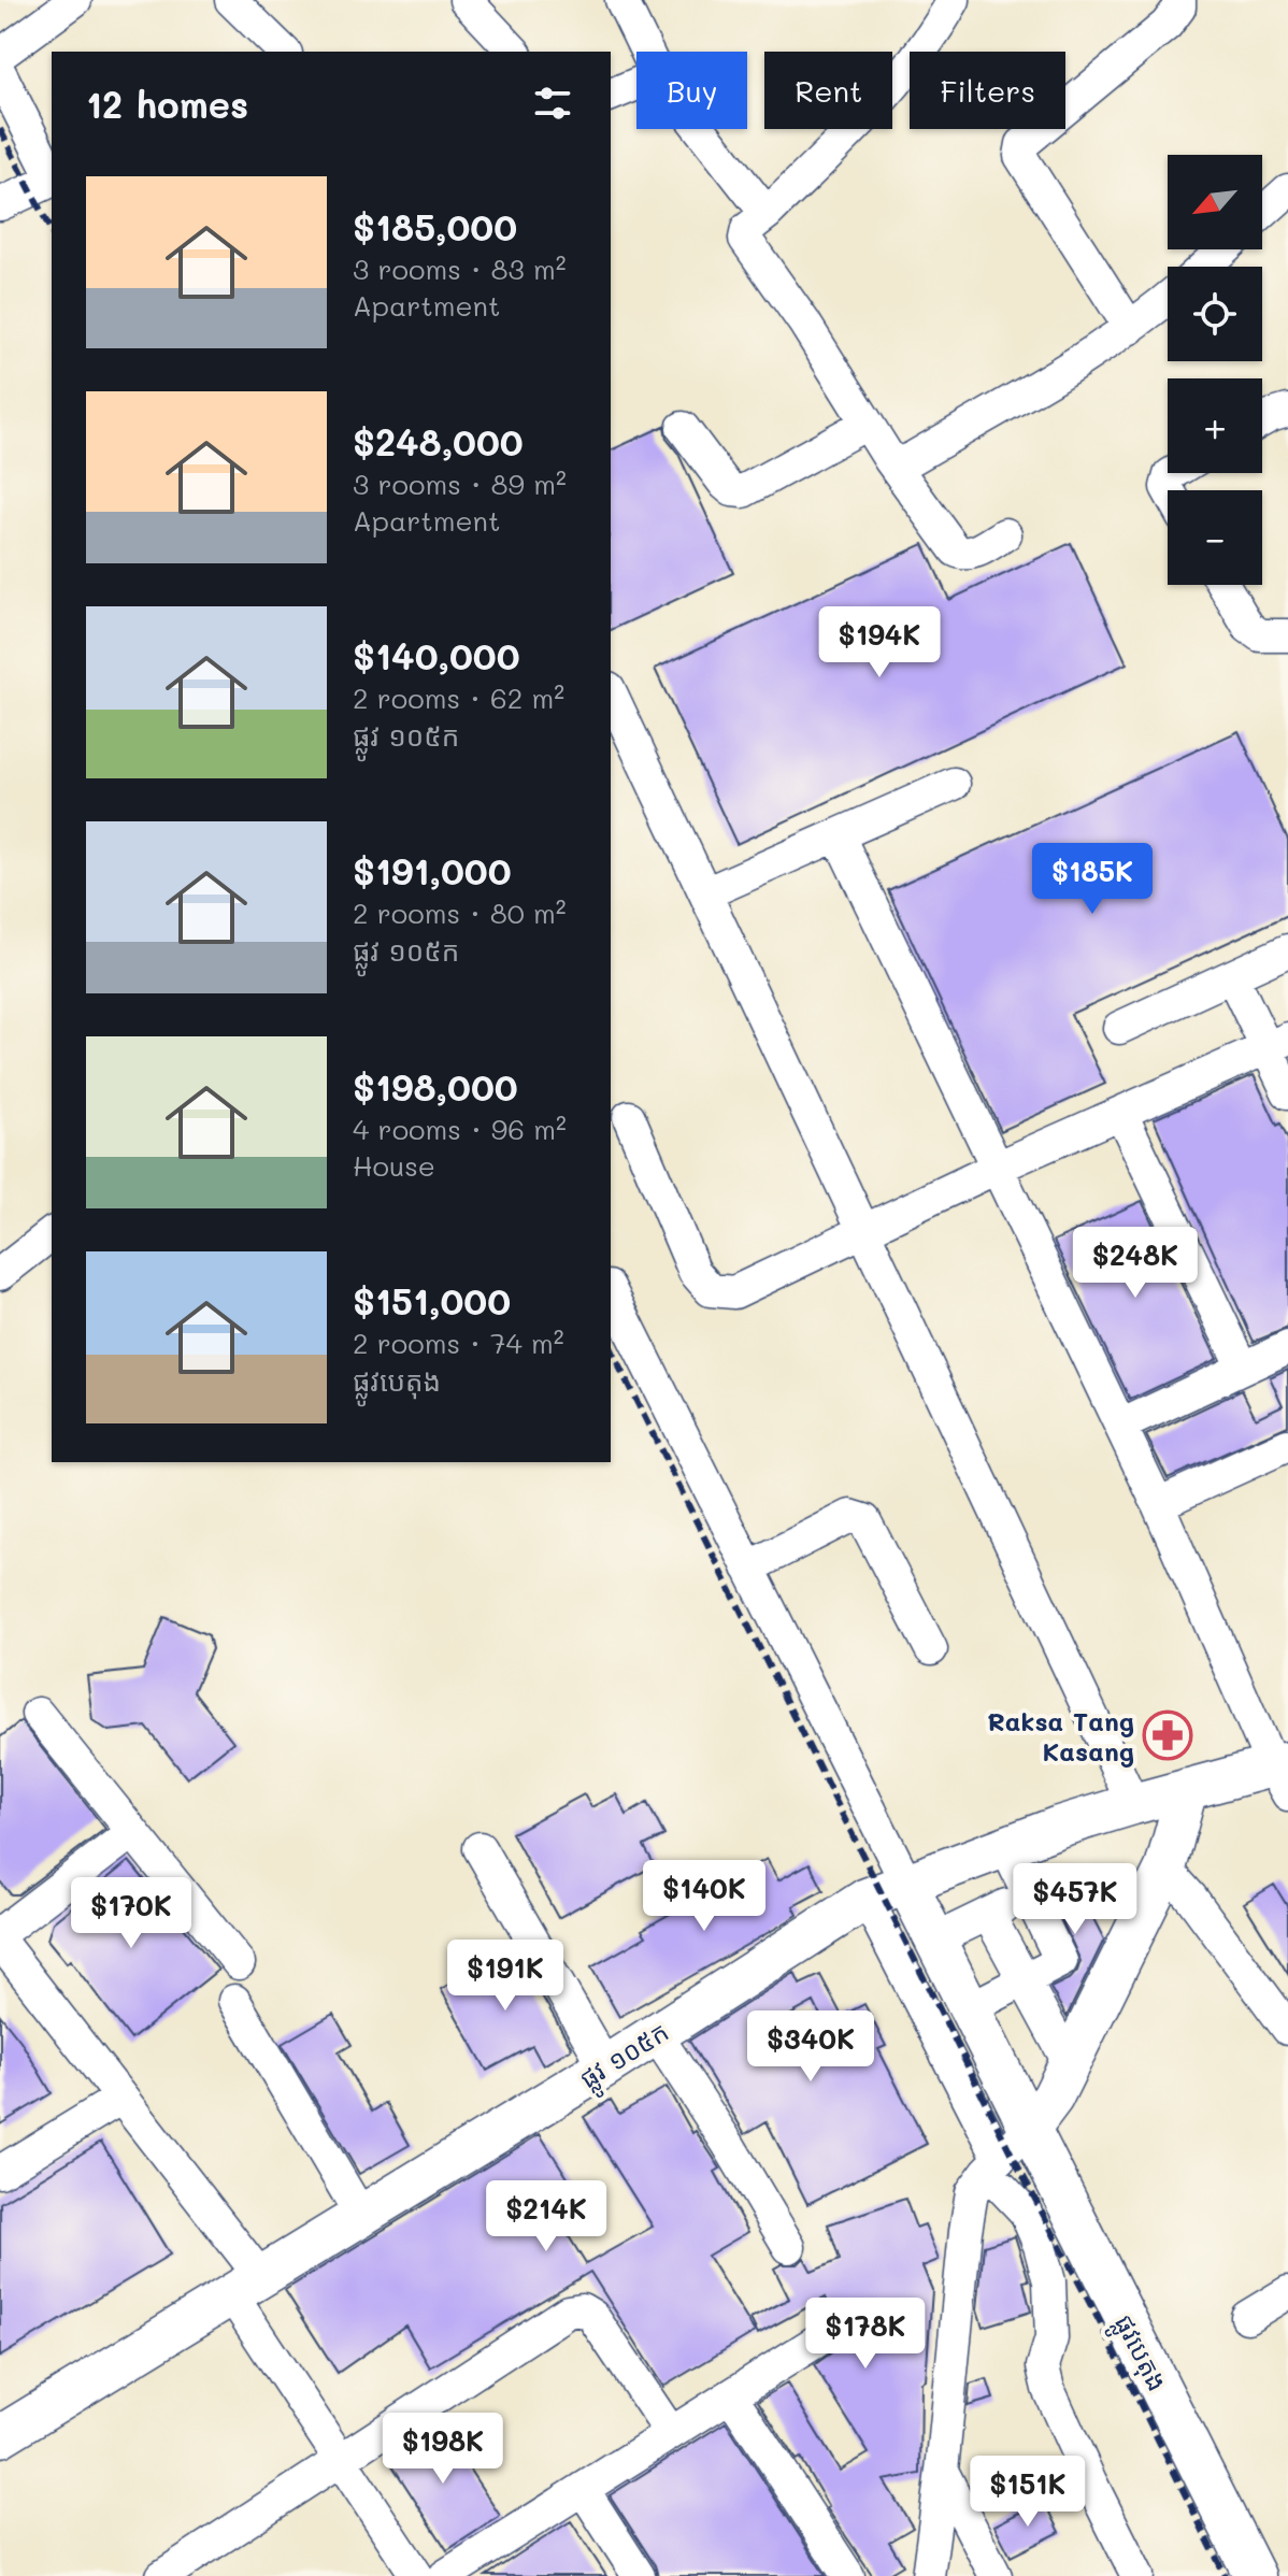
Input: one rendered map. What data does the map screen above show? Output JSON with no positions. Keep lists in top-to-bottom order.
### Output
{
  "streets": {
    "main road": ["ផ្លូវ ១០៥ក", "ផ្លូវបេតុង"]
  },
  "crossings": [
    ["ផ្លូវ ១០៥ក", "ផ្លូវបេតុង"]
  ],
  "places": {
    "pharmacy": ["Raksa Tang Kasang"]
  },
  "north": "bottom left",
  "page": {
    "chip": ["Buy", "Rent", "Filters"],
    "heading": "12 homes",
    "map_buttons": ["+", "−"],
    "list": [
      {
        "name": "$185,000",
        "note": "3 rooms · 83 m² · Apartment"
      },
      {
        "name": "$248,000",
        "note": "3 rooms · 89 m² · Apartment"
      },
      {
        "name": "$140,000",
        "note": "2 rooms · 62 m² · ផ្លូវ ១០៥ក"
      },
      {
        "name": "$191,000",
        "note": "2 rooms · 80 m² · ផ្លូវ ១០៥ក"
      },
      {
        "name": "$198,000",
        "note": "4 rooms · 96 m² · House"
      },
      {
        "name": "$151,000",
        "note": "2 rooms · 74 m² · ផ្លូវបេតុង"
      }
    ],
    "price": [
      "$194K",
      "$185K",
      "$248K",
      "$140K",
      "$457K",
      "$170K",
      "$191K",
      "$340K",
      "$214K",
      "$178K",
      "$198K",
      "$151K"
    ]
  }
}
